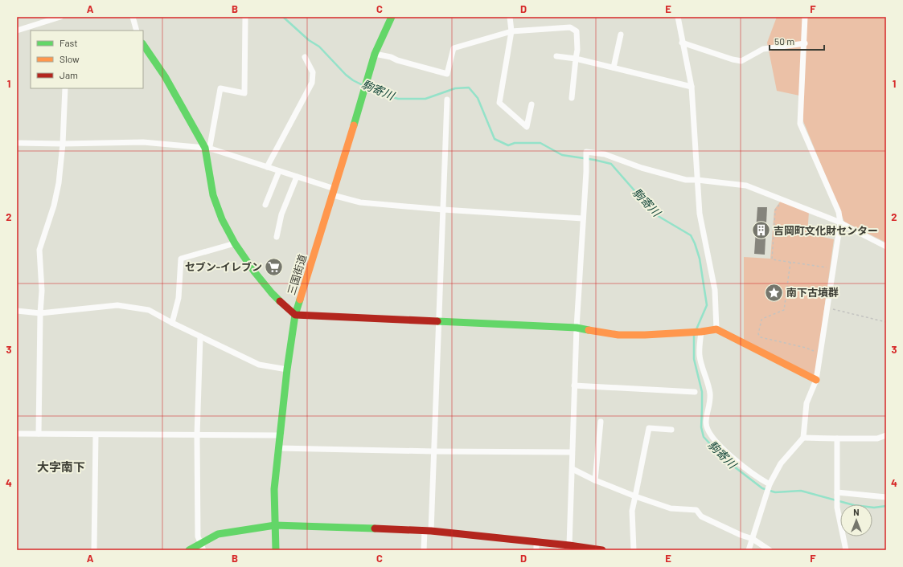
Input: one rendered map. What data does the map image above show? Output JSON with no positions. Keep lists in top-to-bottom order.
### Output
{
  "streets": {
    "street": ["三国街道"]
  },
  "districts": ["大字南下"],
  "water": ["駒寄川"],
  "places": {
    "building": ["吉岡町文化財センター"],
    "supermarket": ["セブン-イレブン"],
    "place": ["南下古墳群"]
  },
  "legend": ["Fast", "Slow", "Jam"],
  "scale_bar": "50 m",
  "north": "top",
  "grid": {
    "columns": [
      "A",
      "B",
      "C",
      "D",
      "E",
      "F"
    ],
    "rows": [
      "1",
      "2",
      "3",
      "4"
    ]
  }
}
